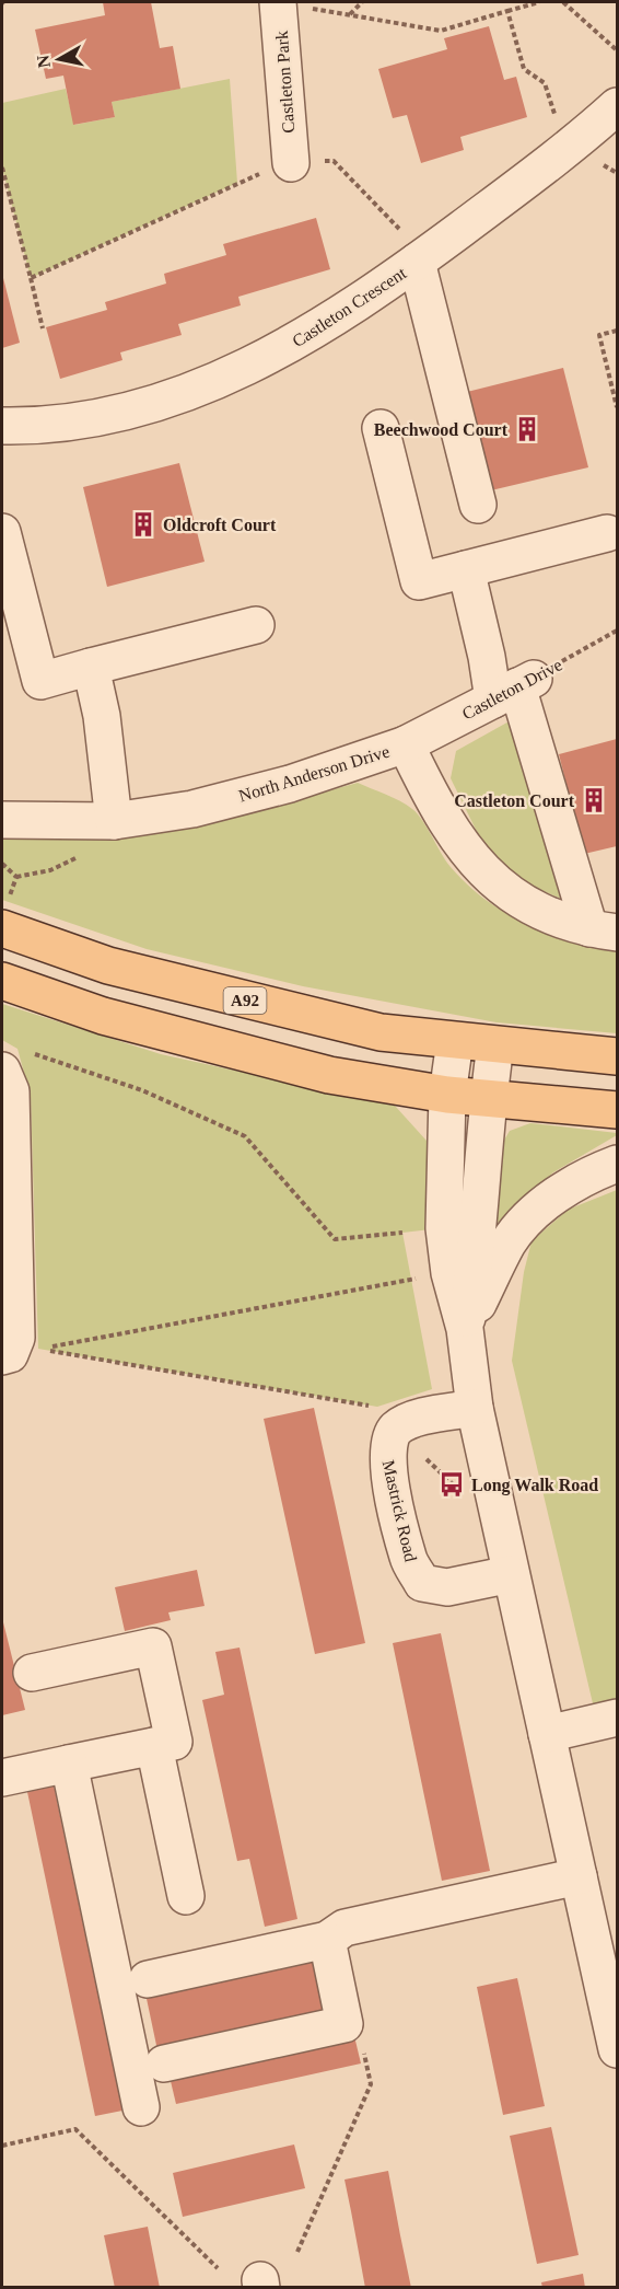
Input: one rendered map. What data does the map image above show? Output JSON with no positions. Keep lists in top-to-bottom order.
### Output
{
  "streets": {
    "main road": ["A92"],
    "street": [
      "Castleton Park",
      "Castleton Crescent",
      "Castleton Drive",
      "North Anderson Drive",
      "Mastrick Road"
    ]
  },
  "crossings": [
    ["Castleton Drive", "North Anderson Drive"]
  ],
  "places": {
    "building": ["Beechwood Court", "Oldcroft Court", "Castleton Court"],
    "bus stop": ["Long Walk Road"]
  },
  "north": "left"
}
